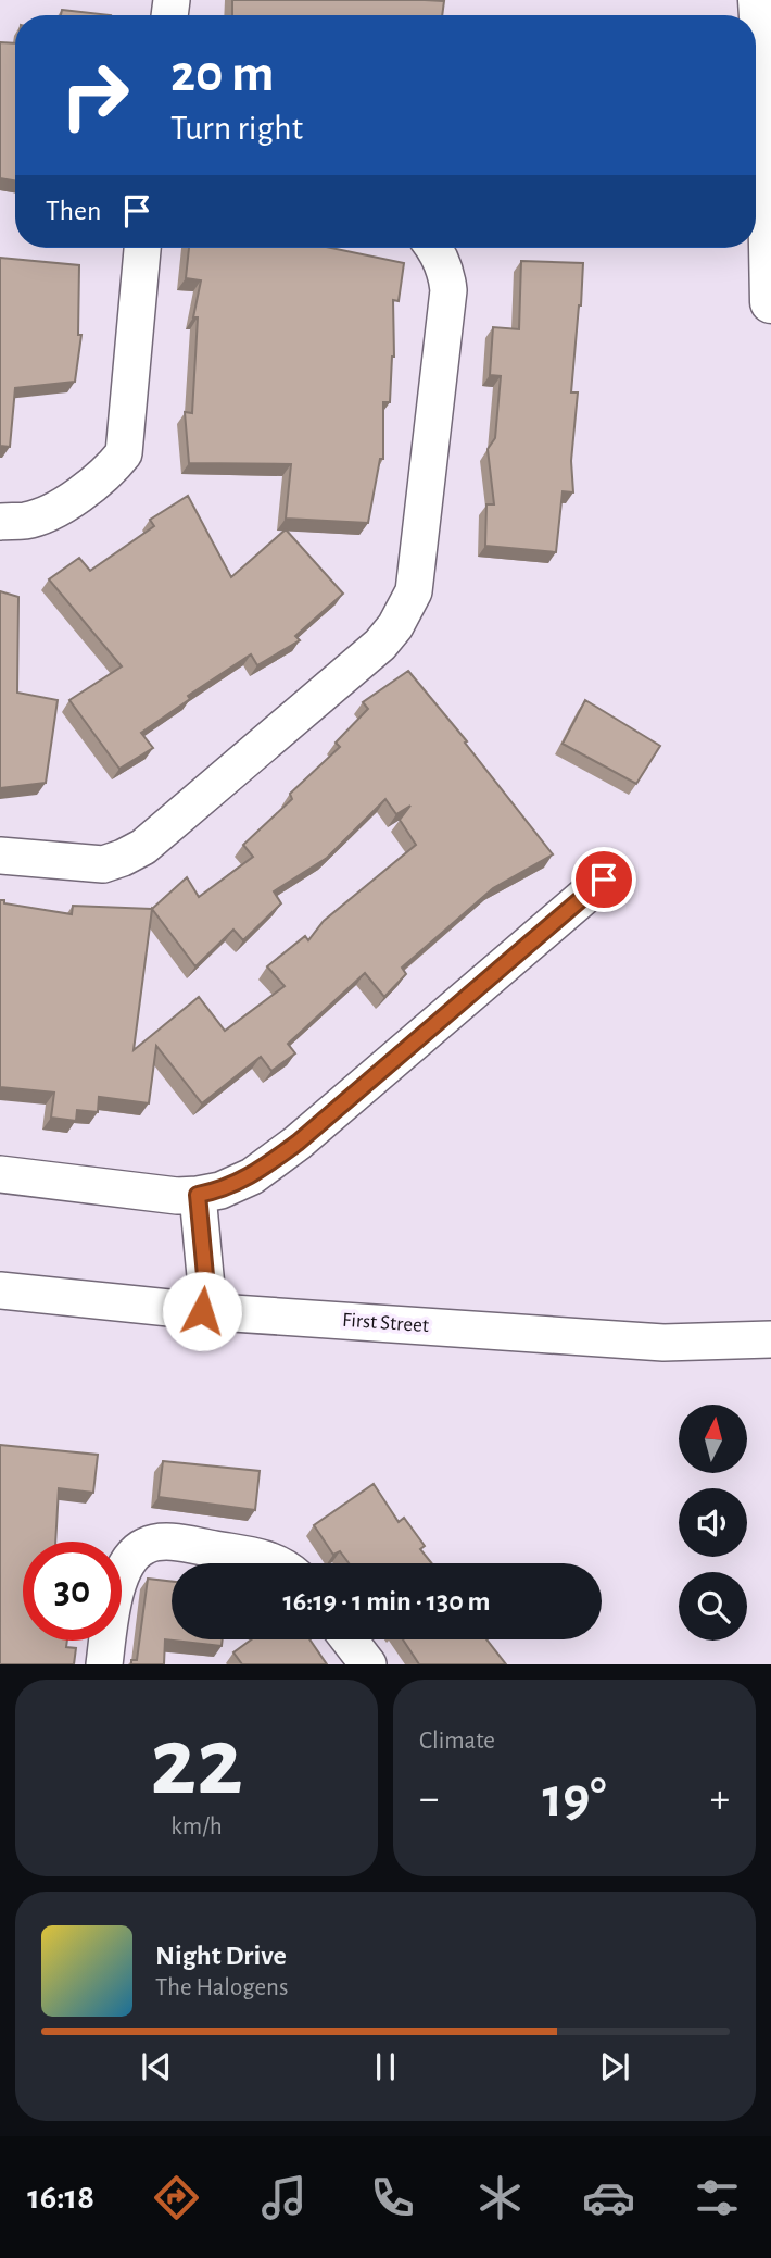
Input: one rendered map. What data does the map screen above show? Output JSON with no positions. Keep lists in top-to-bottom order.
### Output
{
  "streets": {
    "street": ["First Street"]
  },
  "north": "top",
  "page": {
    "turn": ["20 m", "Turn right"],
    "then": "Then",
    "limit": "30",
    "trip": "16:19 · 1 min · 130 m",
    "tile": [
      ["22", "km/h"],
      "Climate"
    ],
    "heat": ["−", "19°", "+"],
    "song": ["Night Drive", "The Halogens"],
    "tabs": "16:18"
  }
}
